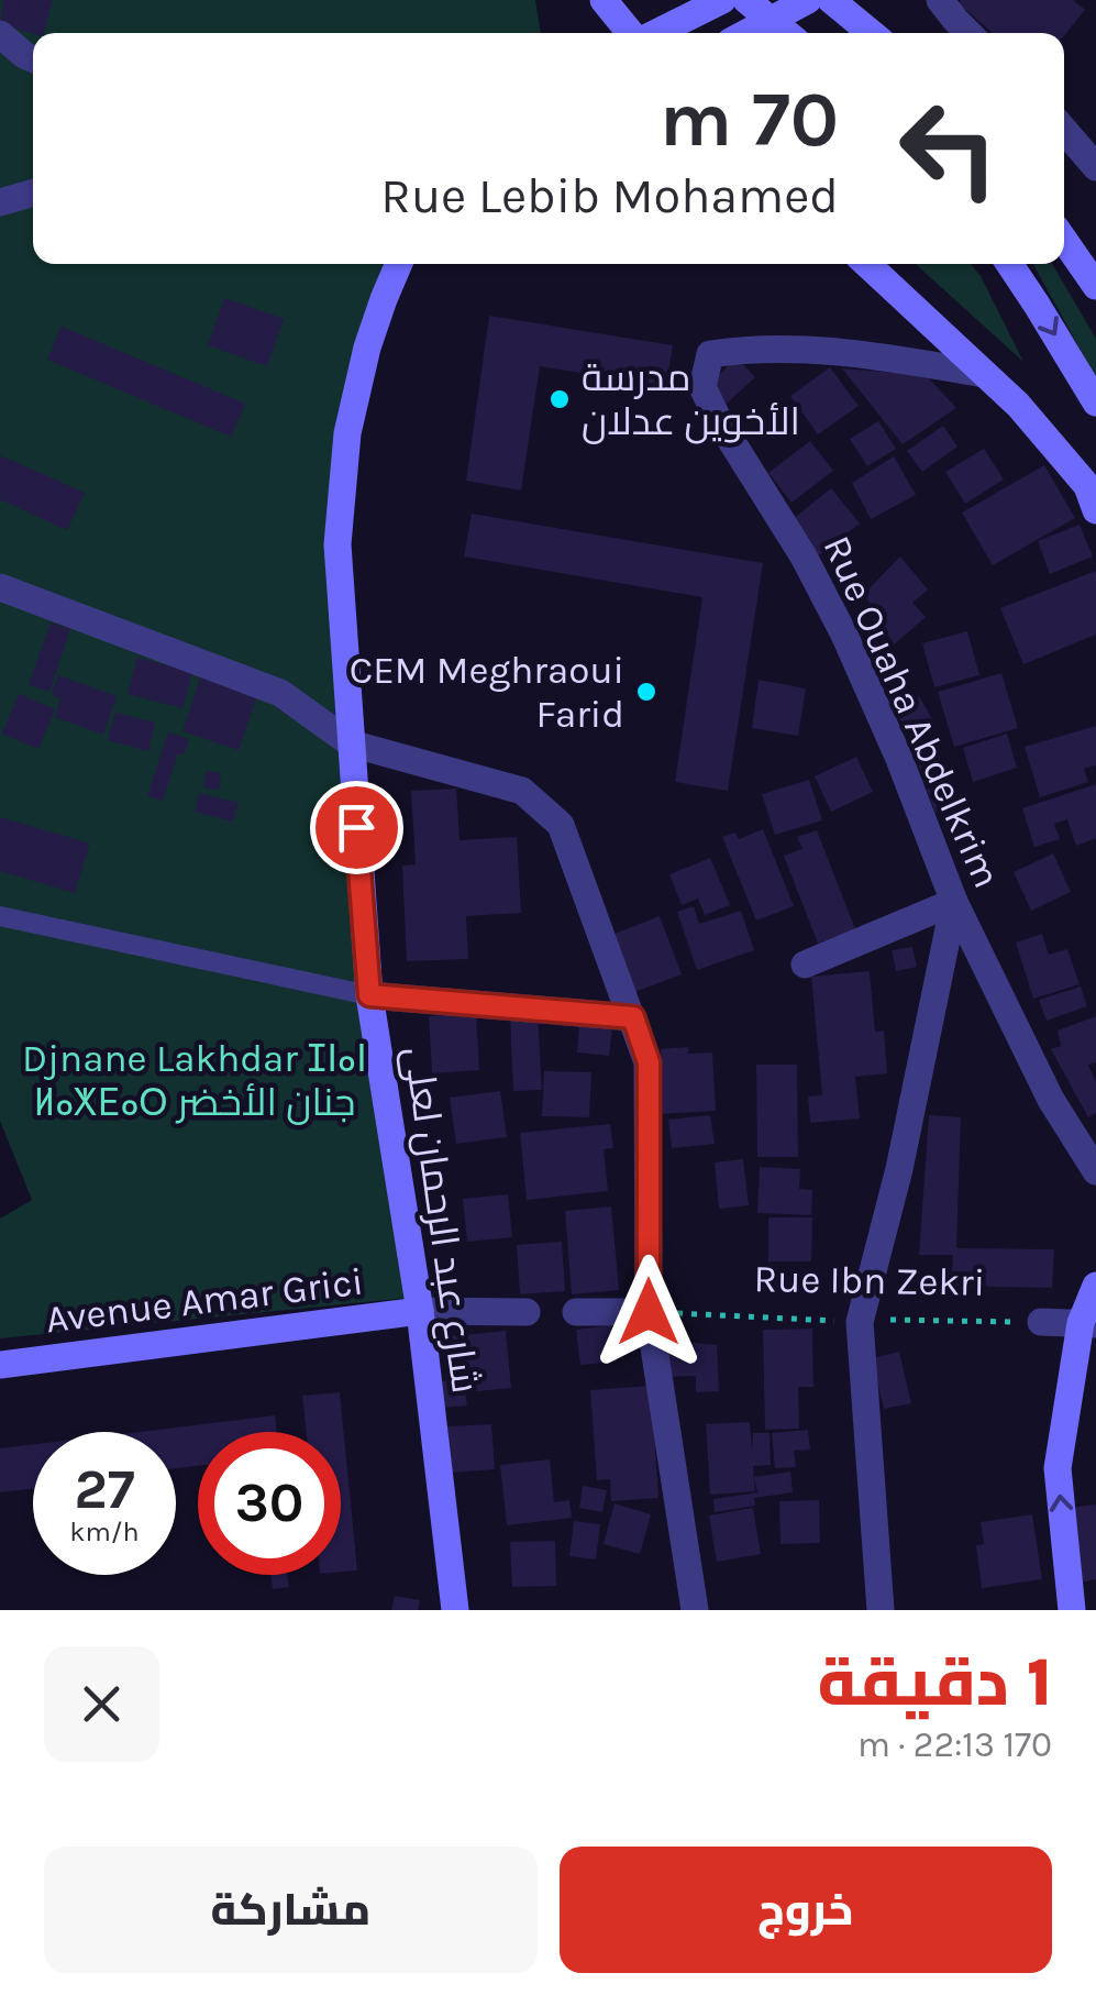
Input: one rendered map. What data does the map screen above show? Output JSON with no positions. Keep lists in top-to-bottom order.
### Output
{
  "streets": {
    "main road": ["شارع عبد الرحمان لعلى", "Avenue Amar Grici"],
    "street": ["Rue Ouaha Abdelkrim"],
    "path": ["Rue Ibn Zekri"]
  },
  "crossings": [
    ["شارع عبد الرحمان لعلى", "Avenue Amar Grici"]
  ],
  "parks": ["Djnane Lakhdar ⵊⵏⴰⵏ ⵍⴰⵅⴹⴰⵔ جنان الأخضر"],
  "places": ["مدرسة الأخوين عدلان", "CEM Meghraoui Farid"],
  "page": {
    "turn": ["70 m", "Rue Lebib Mohamed"],
    "speed": "27 km/h",
    "limit": "30",
    "heading": ["1 دقيقة", "170 m · 22:13"],
    "buttons": ["خروج", "مشاركة"]
  }
}
